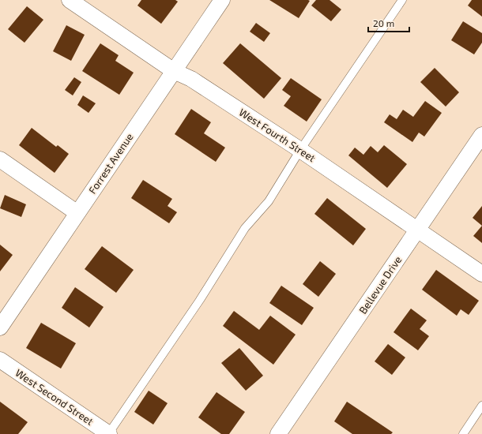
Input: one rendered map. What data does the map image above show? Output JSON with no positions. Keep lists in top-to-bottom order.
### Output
{
  "streets": {
    "street": [
      "West Fourth Street",
      "Forrest Avenue",
      "Bellevue Drive",
      "West Second Street"
    ]
  },
  "crossings": [
    ["West Fourth Street", "Forrest Avenue"],
    ["West Fourth Street", "Bellevue Drive"]
  ],
  "scale_bar": "20 m"
}
